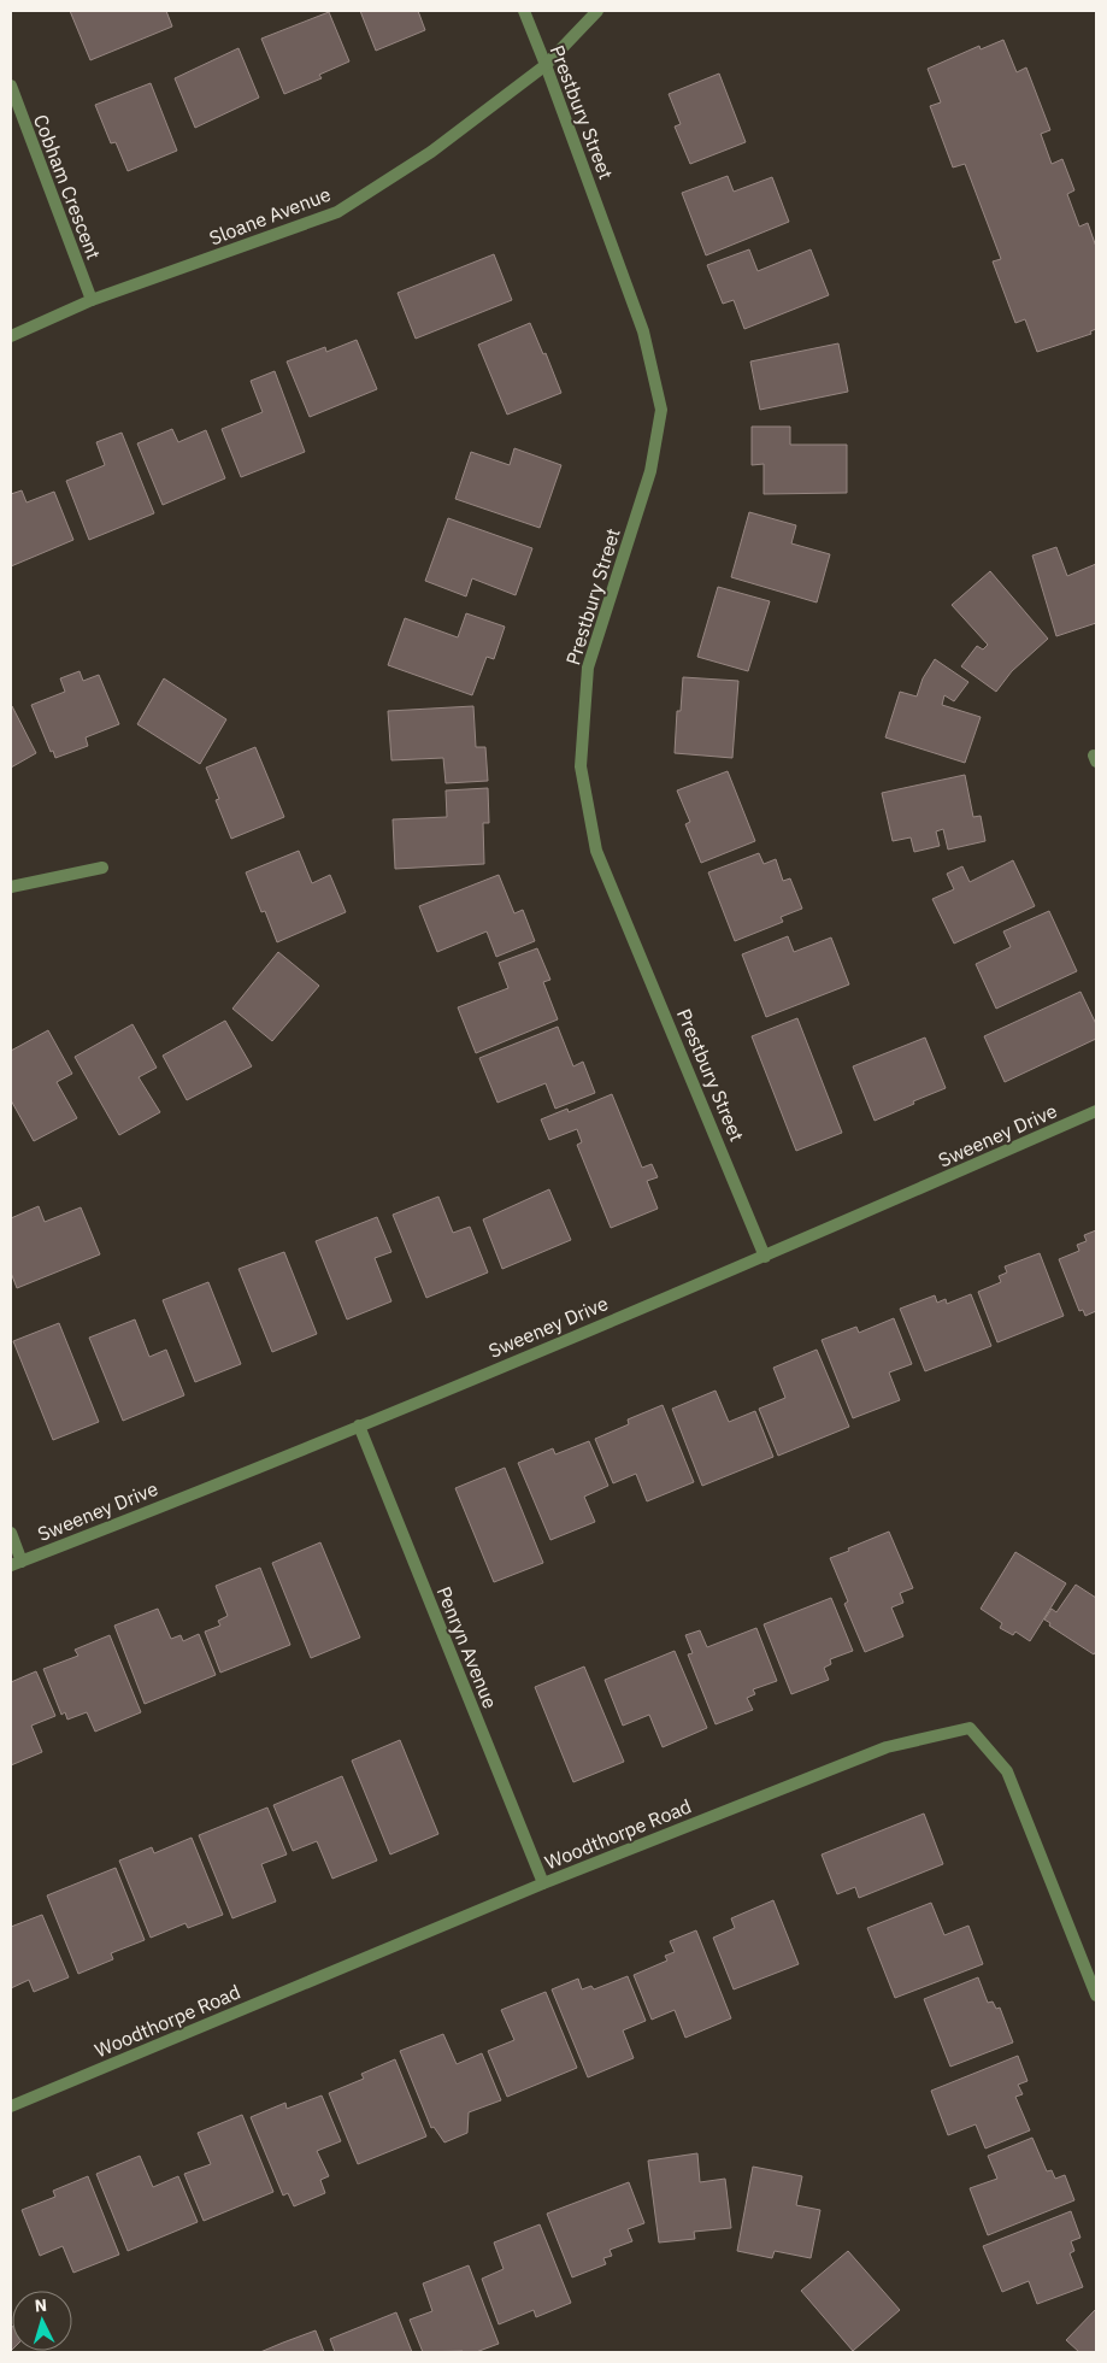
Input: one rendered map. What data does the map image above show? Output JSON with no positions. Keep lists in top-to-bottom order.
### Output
{
  "streets": {
    "street": [
      "Prestbury Street",
      "Cobham Crescent",
      "Sloane Avenue",
      "Sweeney Drive",
      "Penryn Avenue",
      "Woodthorpe Road"
    ]
  },
  "crossings": [
    ["Prestbury Street", "Sloane Avenue"],
    ["Prestbury Street", "Sweeney Drive"],
    ["Cobham Crescent", "Sloane Avenue"],
    ["Sweeney Drive", "Penryn Avenue"],
    ["Penryn Avenue", "Woodthorpe Road"]
  ],
  "north": "top"
}
